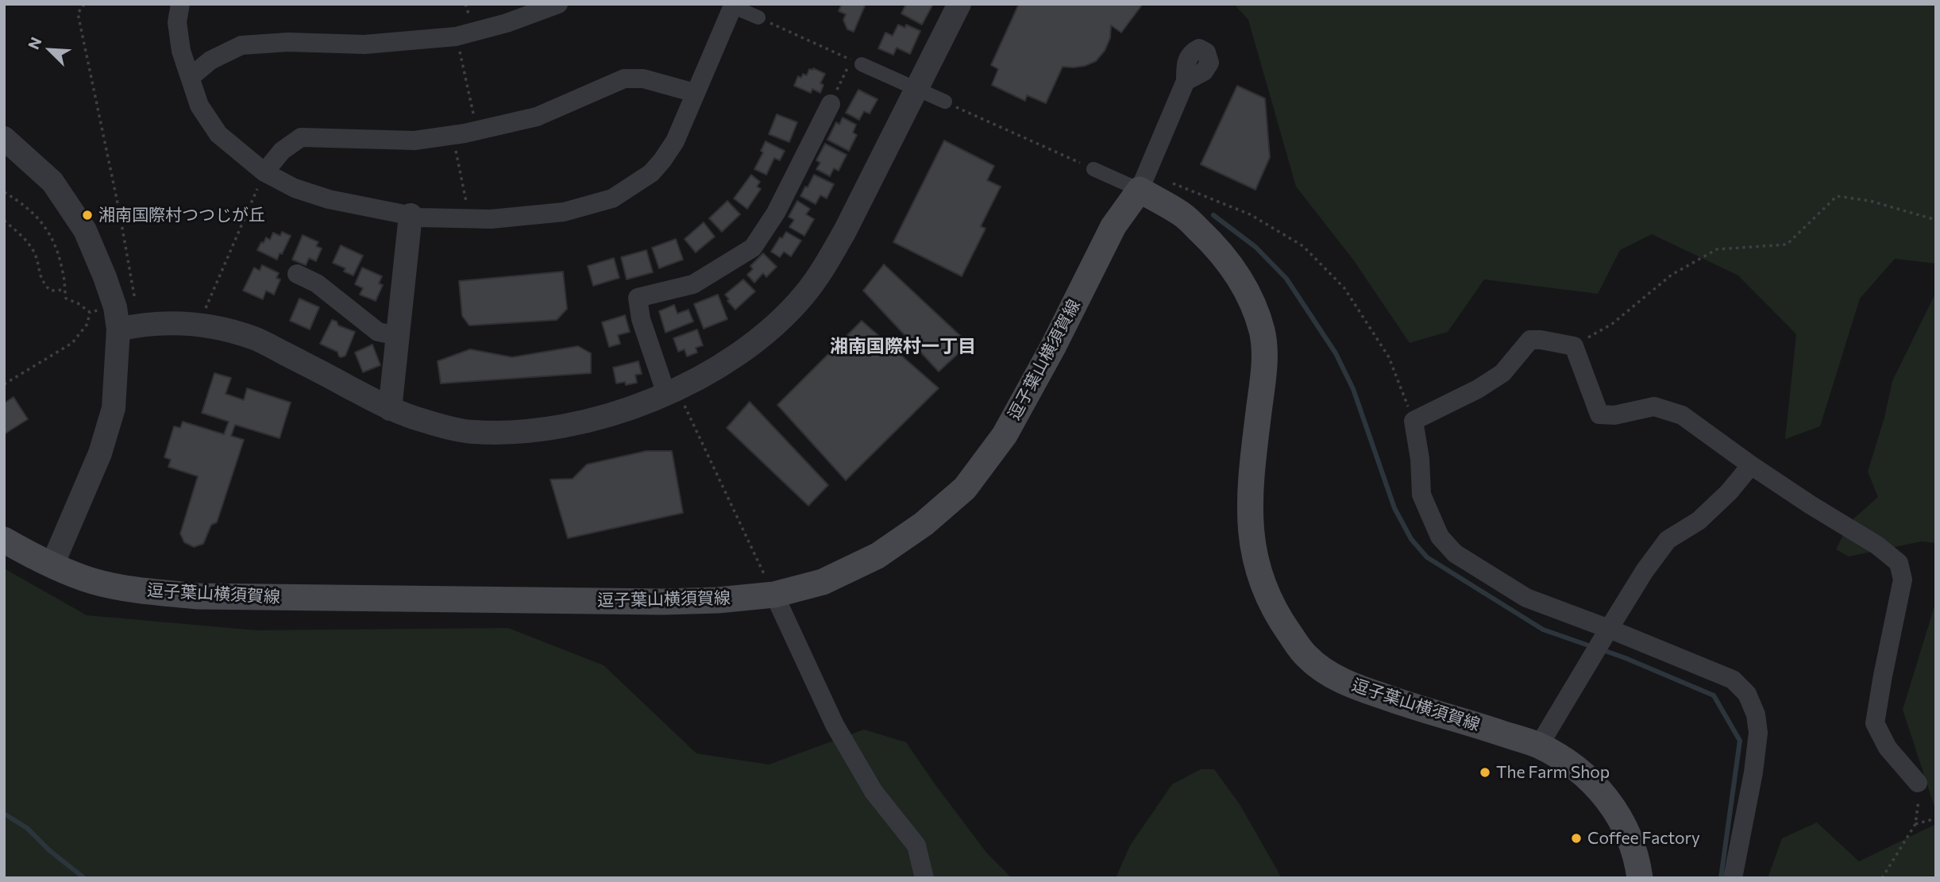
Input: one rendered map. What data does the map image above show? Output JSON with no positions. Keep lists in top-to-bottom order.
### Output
{
  "streets": {
    "main road": ["逗子葉山横須賀線"]
  },
  "districts": ["湘南国際村一丁目"],
  "places": ["湘南国際村つつじが丘", "The Farm Shop", "Coffee Factory"],
  "north": "top left"
}
